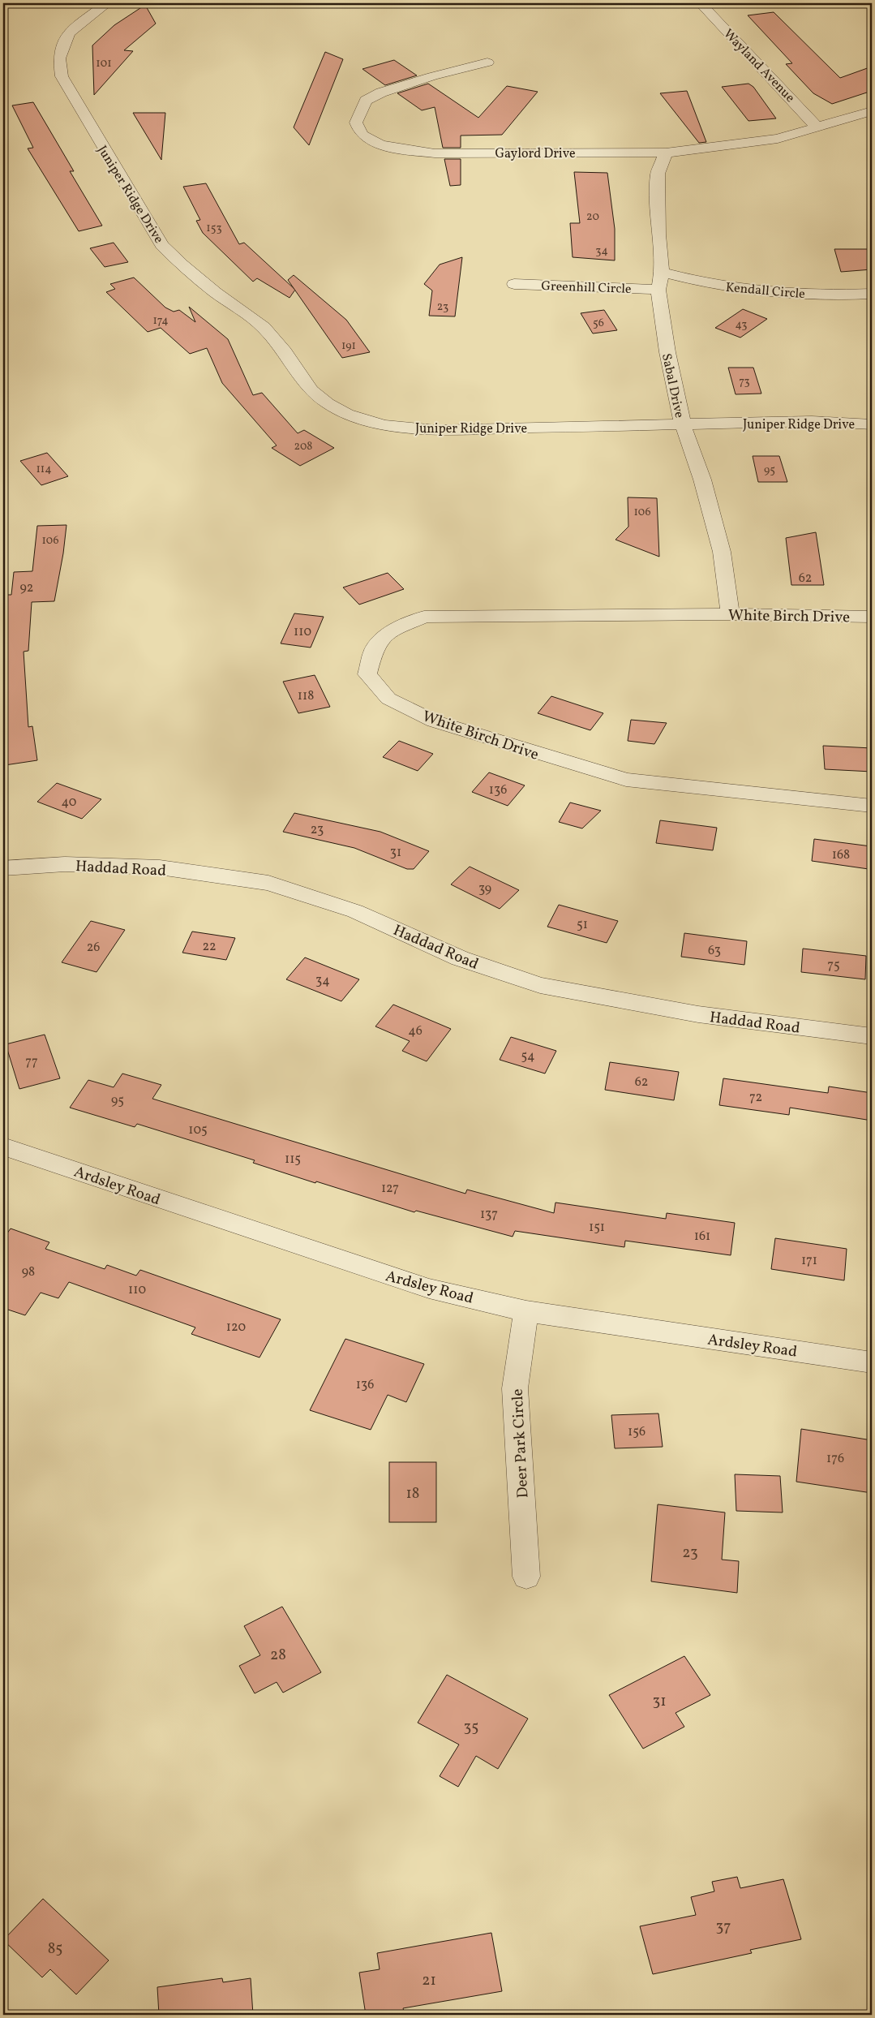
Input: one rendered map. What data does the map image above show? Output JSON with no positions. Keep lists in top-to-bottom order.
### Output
{
  "streets": {
    "street": [
      "Wayland Avenue",
      "Gaylord Drive",
      "Juniper Ridge Drive",
      "Greenhill Circle",
      "Kendall Circle",
      "Sabal Drive",
      "White Birch Drive",
      "Haddad Road",
      "Ardsley Road",
      "Deer Park Circle"
    ]
  },
  "crossings": [
    ["Wayland Avenue", "Gaylord Drive"],
    ["Gaylord Drive", "Sabal Drive"],
    ["Juniper Ridge Drive", "Sabal Drive"],
    ["Greenhill Circle", "Sabal Drive"],
    ["Kendall Circle", "Sabal Drive"],
    ["Sabal Drive", "White Birch Drive"],
    ["Ardsley Road", "Deer Park Circle"]
  ],
  "house_numbers": [
    "101",
    "20",
    "153",
    "34",
    "23",
    "174",
    "56",
    "43",
    "191",
    "73",
    "208",
    "114",
    "95",
    "106",
    "106",
    "62",
    "92",
    "110",
    "118",
    "136",
    "40",
    "23",
    "31",
    "168",
    "39",
    "51",
    "22",
    "26",
    "63",
    "75",
    "34",
    "46",
    "54",
    "77",
    "62",
    "72",
    "95",
    "105",
    "115",
    "127",
    "137",
    "151",
    "161",
    "171",
    "98",
    "110",
    "120",
    "136",
    "156",
    "176",
    "18",
    "23",
    "28",
    "31",
    "35",
    "37",
    "85",
    "21"
  ]
}
